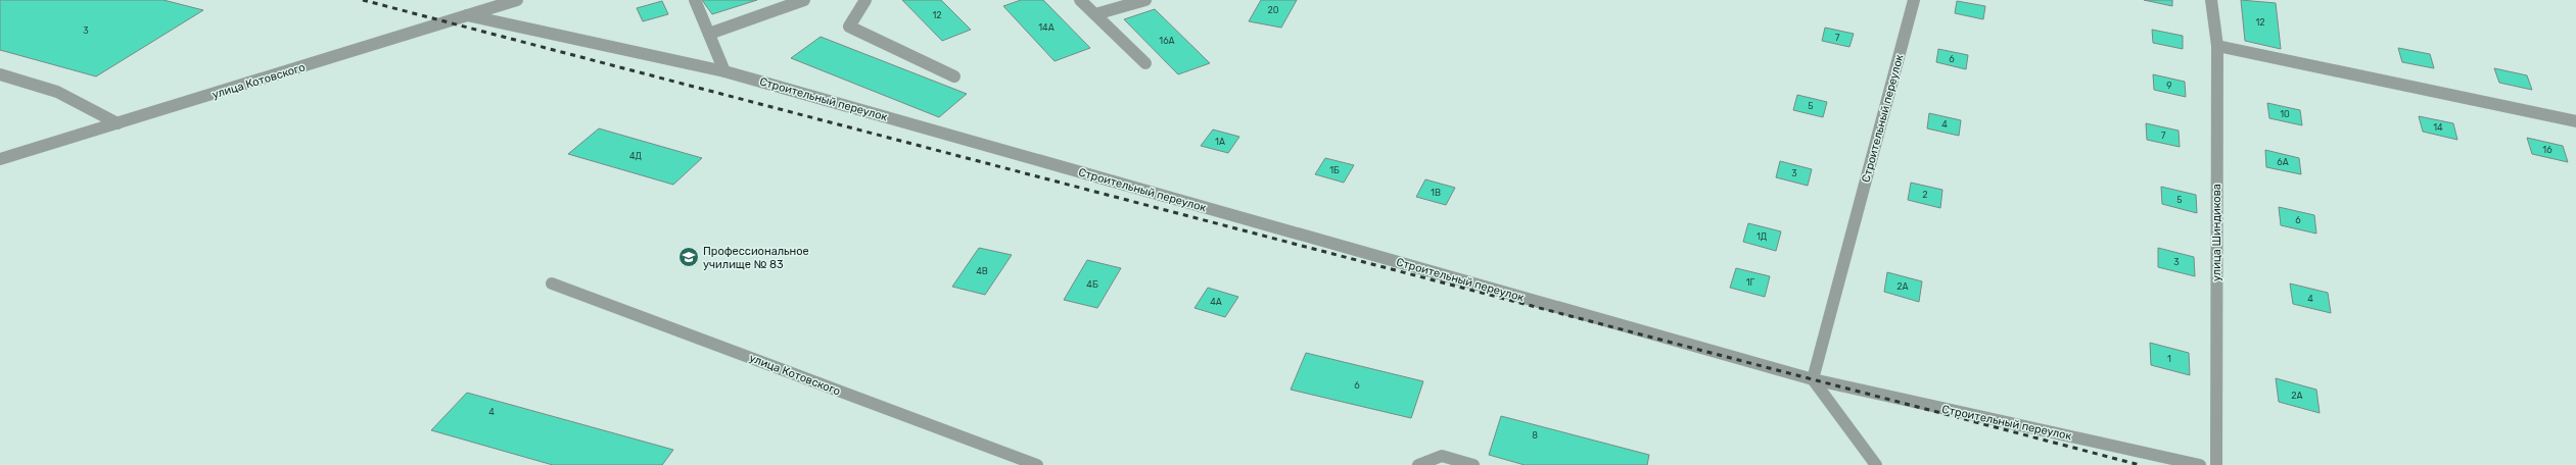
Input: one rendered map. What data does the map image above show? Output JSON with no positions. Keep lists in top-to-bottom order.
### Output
{
  "streets": {
    "street": ["улица Котовского", "Строительный переулок", "улица Шиндикова"]
  },
  "crossings": [
    ["улица Котовского", "Строительный переулок"]
  ],
  "places": {
    "school or university": ["Профессиональное училище № 83"]
  },
  "house_numbers": [
    "20",
    "12",
    "12",
    "14А",
    "3",
    "7",
    "16А",
    "6",
    "9",
    "5",
    "10",
    "4",
    "14",
    "7",
    "1А",
    "16",
    "4Д",
    "6А",
    "1Б",
    "3",
    "1В",
    "2",
    "5",
    "6",
    "1Д",
    "3",
    "4В",
    "1Г",
    "4Б",
    "2А",
    "4",
    "4А",
    "1",
    "6",
    "2А",
    "4",
    "8"
  ]
}
